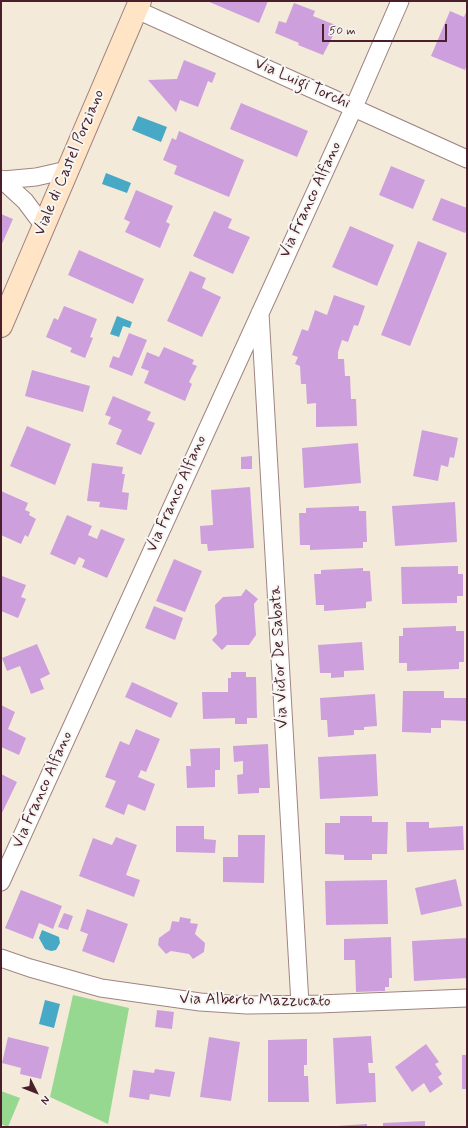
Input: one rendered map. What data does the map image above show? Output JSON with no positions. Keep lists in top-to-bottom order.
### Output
{
  "streets": {
    "street": [
      "Via Luigi Torchi",
      "Viale di Castel Porziano",
      "Via Franco Alfano",
      "Via Victor De Sabata",
      "Via Alberto Mazzucato"
    ]
  },
  "crossings": [
    ["Via Luigi Torchi", "Viale di Castel Porziano"],
    ["Via Luigi Torchi", "Via Franco Alfano"],
    ["Via Franco Alfano", "Via Victor De Sabata"],
    ["Via Victor De Sabata", "Via Alberto Mazzucato"]
  ],
  "scale_bar": "50 m",
  "north": "bottom right"
}
